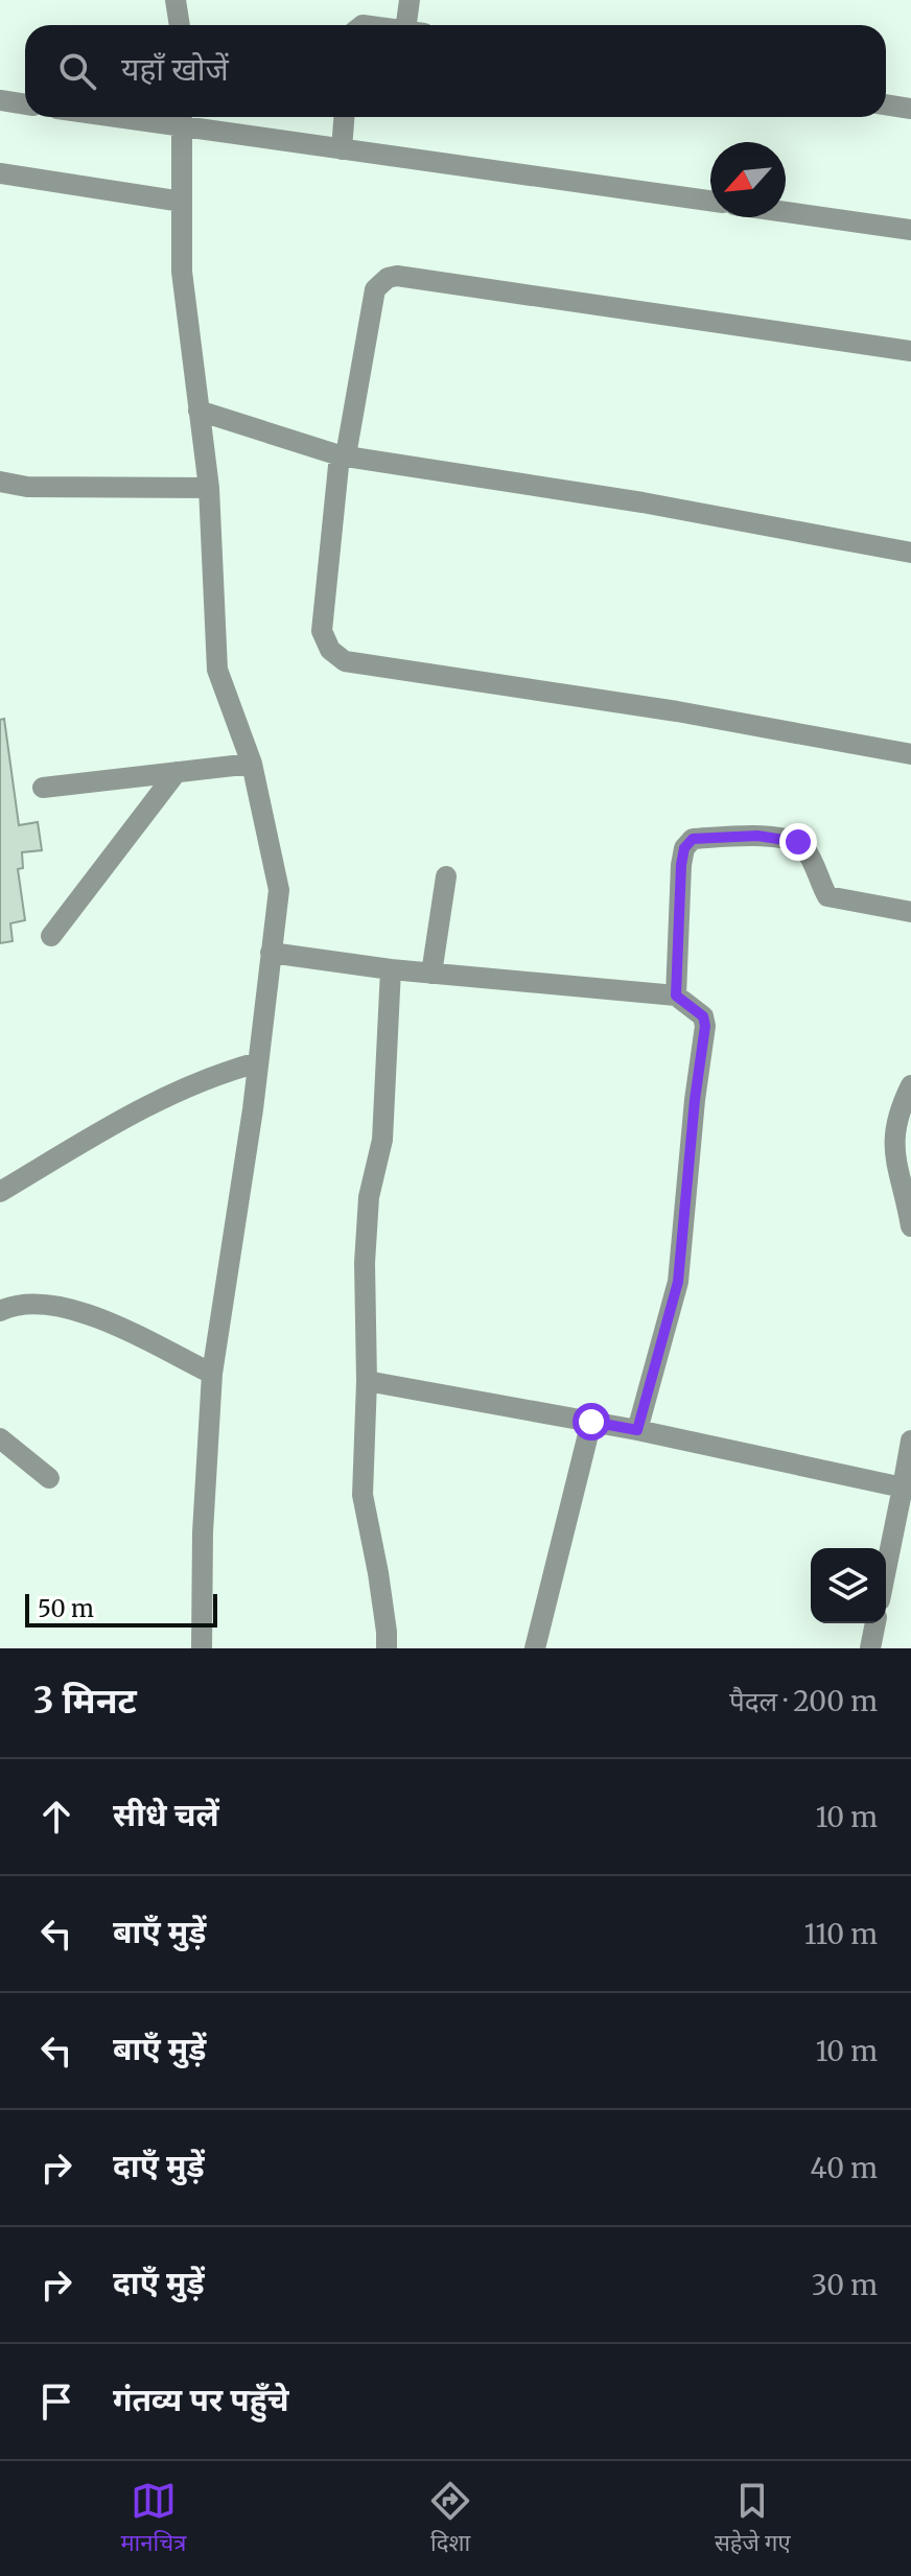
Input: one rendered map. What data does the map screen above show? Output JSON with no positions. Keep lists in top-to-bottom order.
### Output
{
  "scale_bar": "50 m",
  "north": "bottom left",
  "page": {
    "search": "यहाँ खोजें",
    "scale": "50 m",
    "heading": ["3 मिनट", "पैदल · 200 m"],
    "list": [
      ["सीधे चलें", "10 m"],
      ["बाएँ मुड़ें", "110 m"],
      ["बाएँ मुड़ें", "10 m"],
      ["दाएँ मुड़ें", "40 m"],
      ["दाएँ मुड़ें", "30 m"],
      "गंतव्य पर पहुँचे"
    ],
    "nav": ["मानचित्र", "दिशा", "सहेजे गए"]
  }
}
